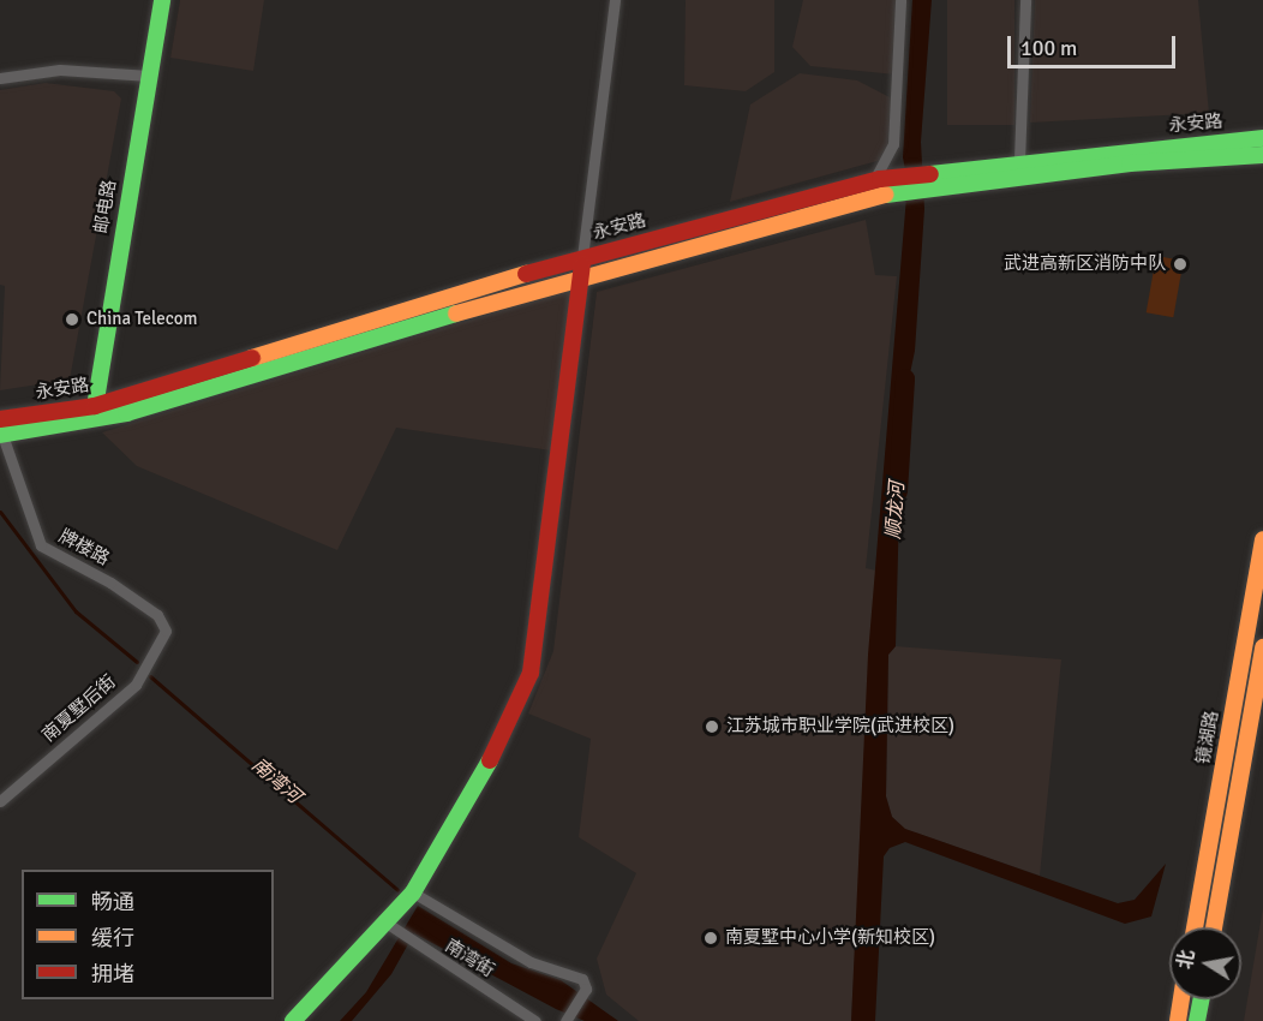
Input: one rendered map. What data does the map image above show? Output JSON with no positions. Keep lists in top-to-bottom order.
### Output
{
  "streets": {
    "street": [
      "永安路",
      "邮电路",
      "牌楼路",
      "南夏墅后街",
      "镜湖路",
      "南湾街"
    ]
  },
  "crossings": [
    ["永安路", "邮电路"],
    ["永安路", "牌楼路"],
    ["牌楼路", "南夏墅后街"]
  ],
  "water": ["顺龙河", "南湾河"],
  "places": [
    "武进高新区消防中队",
    "China Telecom",
    "江苏城市职业学院(武进校区)",
    "南夏墅中心小学(新知校区)"
  ],
  "legend": ["畅通", "缓行", "拥堵"],
  "scale_bar": "100 m",
  "north": "left"
}
